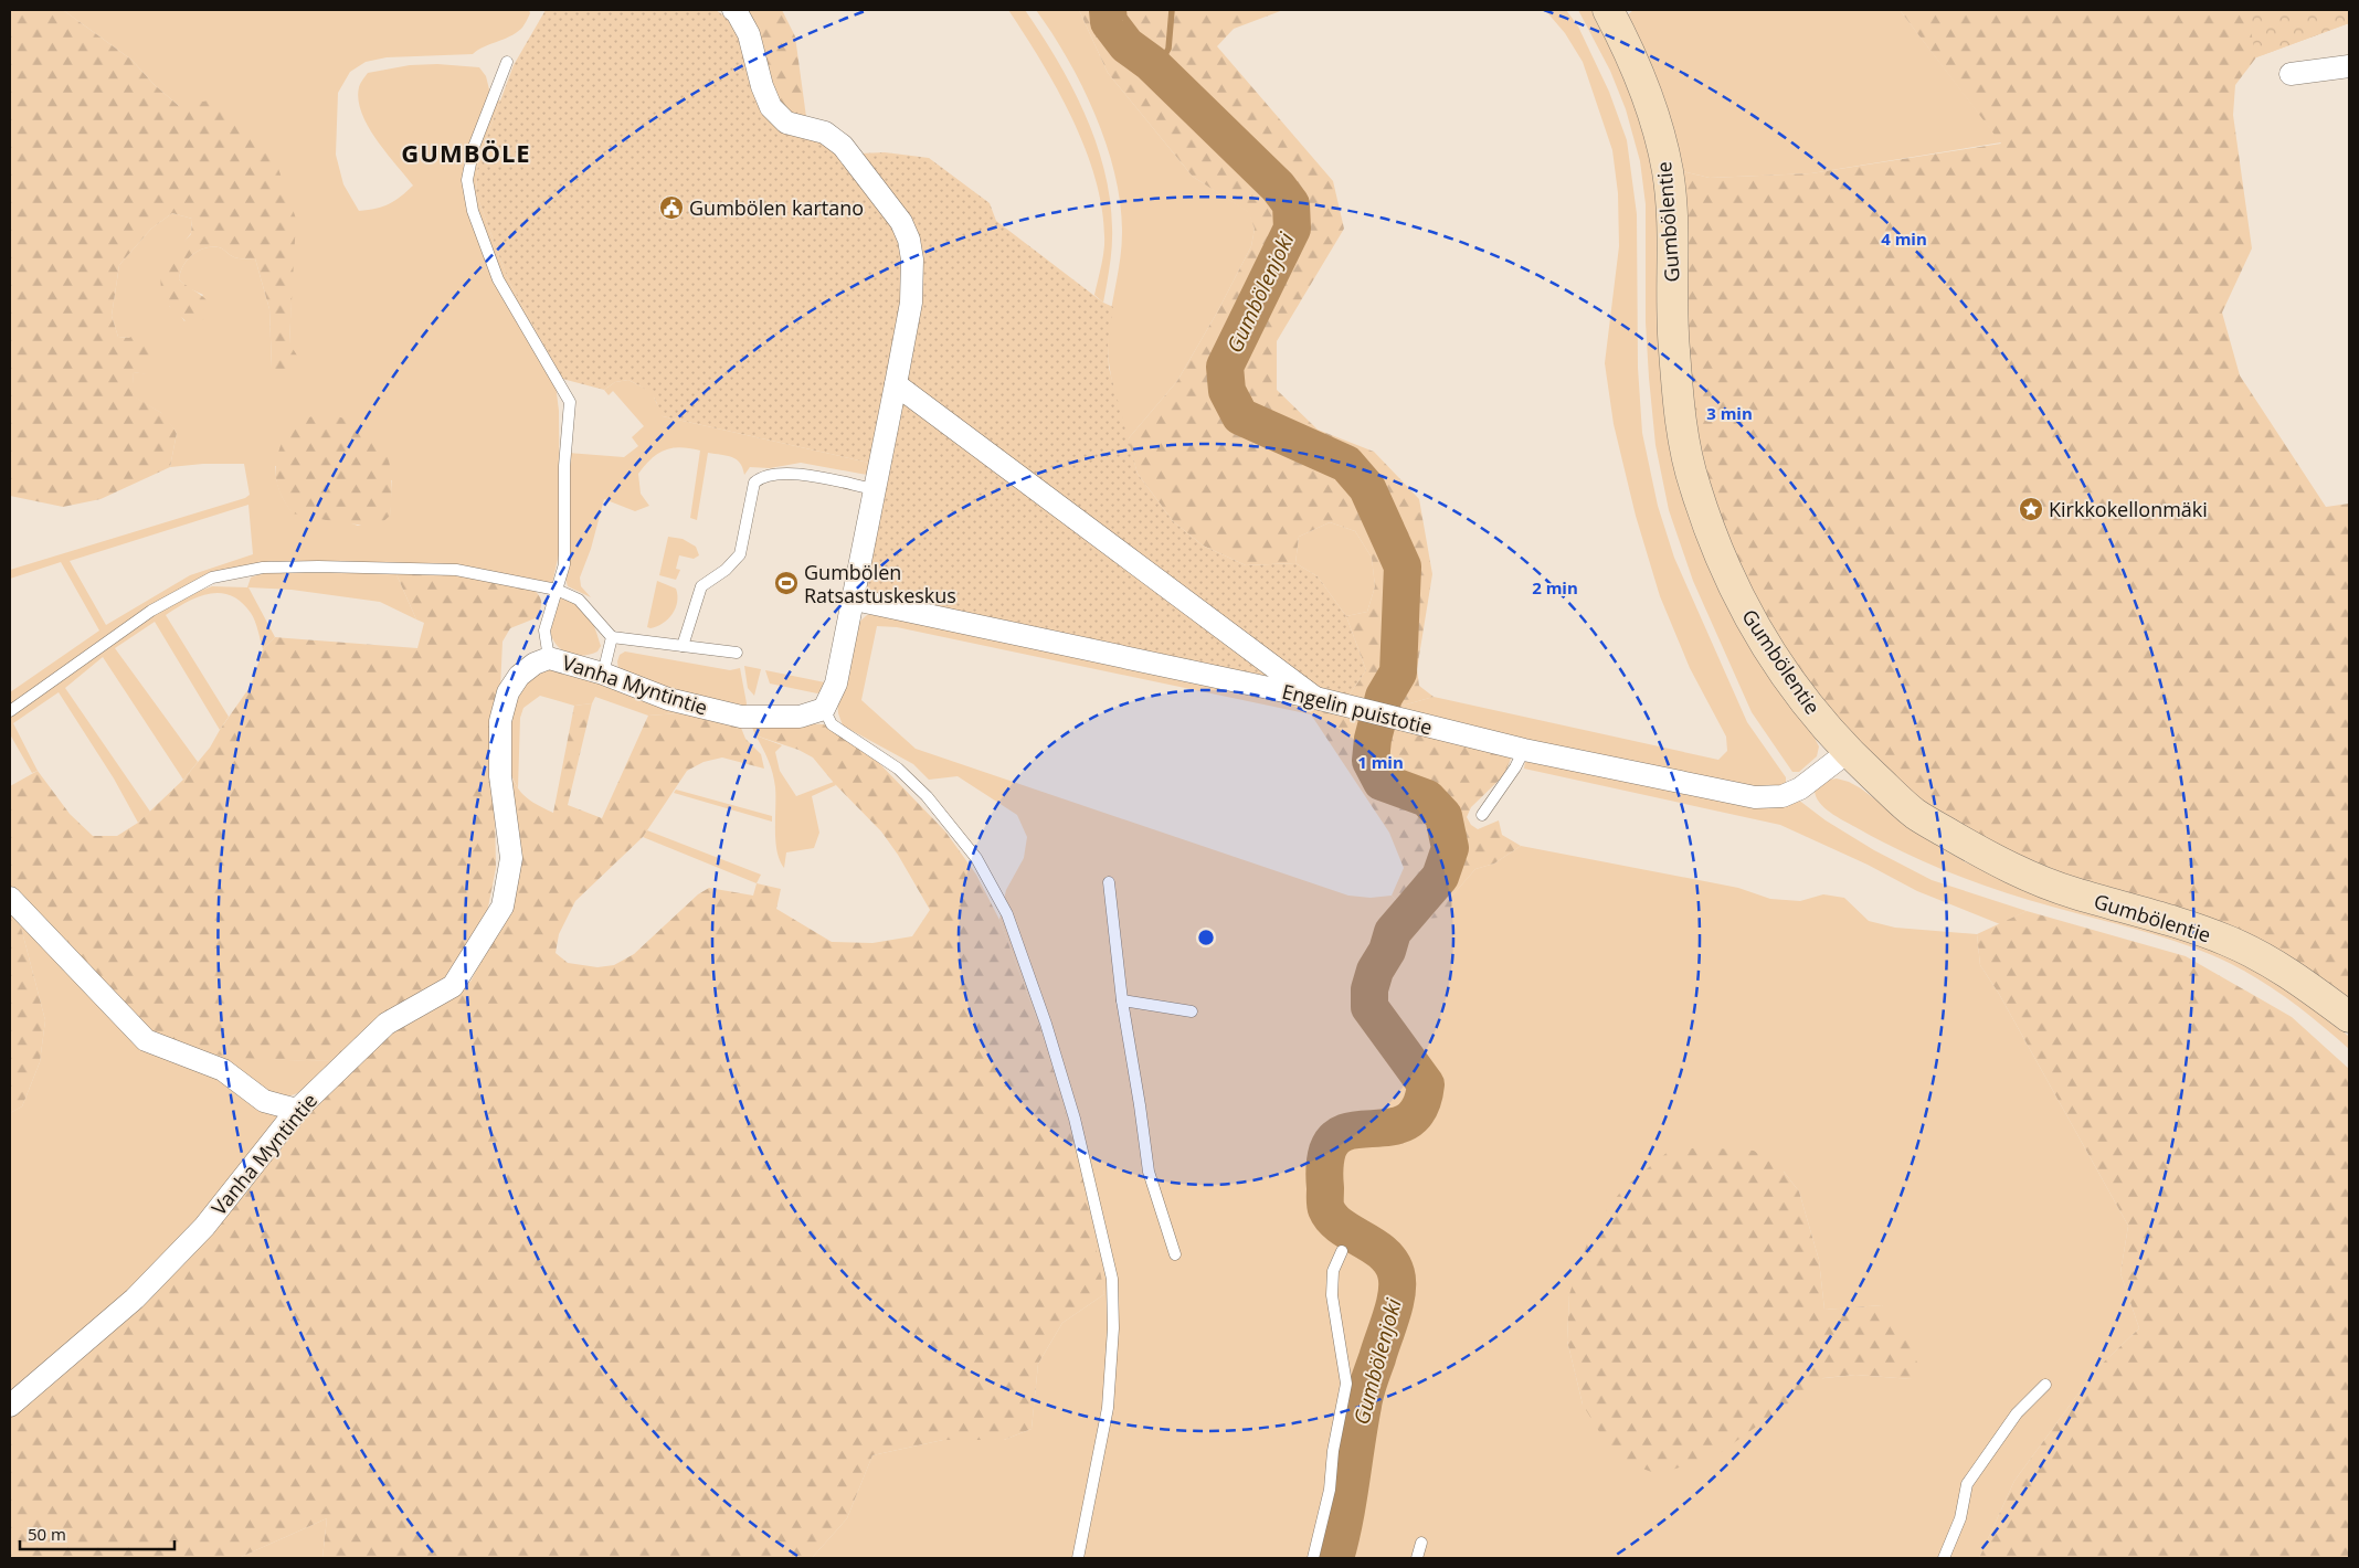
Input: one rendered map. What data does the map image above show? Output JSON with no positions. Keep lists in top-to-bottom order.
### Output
{
  "streets": {
    "main road": ["Gumbölentie"],
    "street": ["Vanha Myntintie", "Engelin puistotie"]
  },
  "crossings": [
    ["Gumbölentie", "Engelin puistotie"]
  ],
  "districts": ["GUMBÖLE"],
  "water": ["Gumbölenjoki"],
  "places": {
    "public building": ["Gumbölen kartano"],
    "place": ["Kirkkokellonmäki"],
    "sports": ["Gumbölen Ratsastuskeskus"]
  },
  "scale_bar": "50 m",
  "rings": [
    "4 min",
    "3 min",
    "2 min",
    "1 min"
  ]
}
